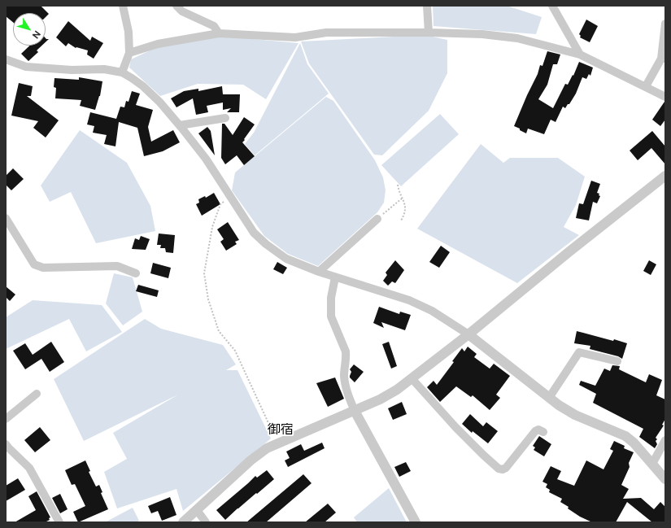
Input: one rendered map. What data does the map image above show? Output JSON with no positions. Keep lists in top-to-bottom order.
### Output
{
  "districts": ["御宿"],
  "north": "bottom right"
}
